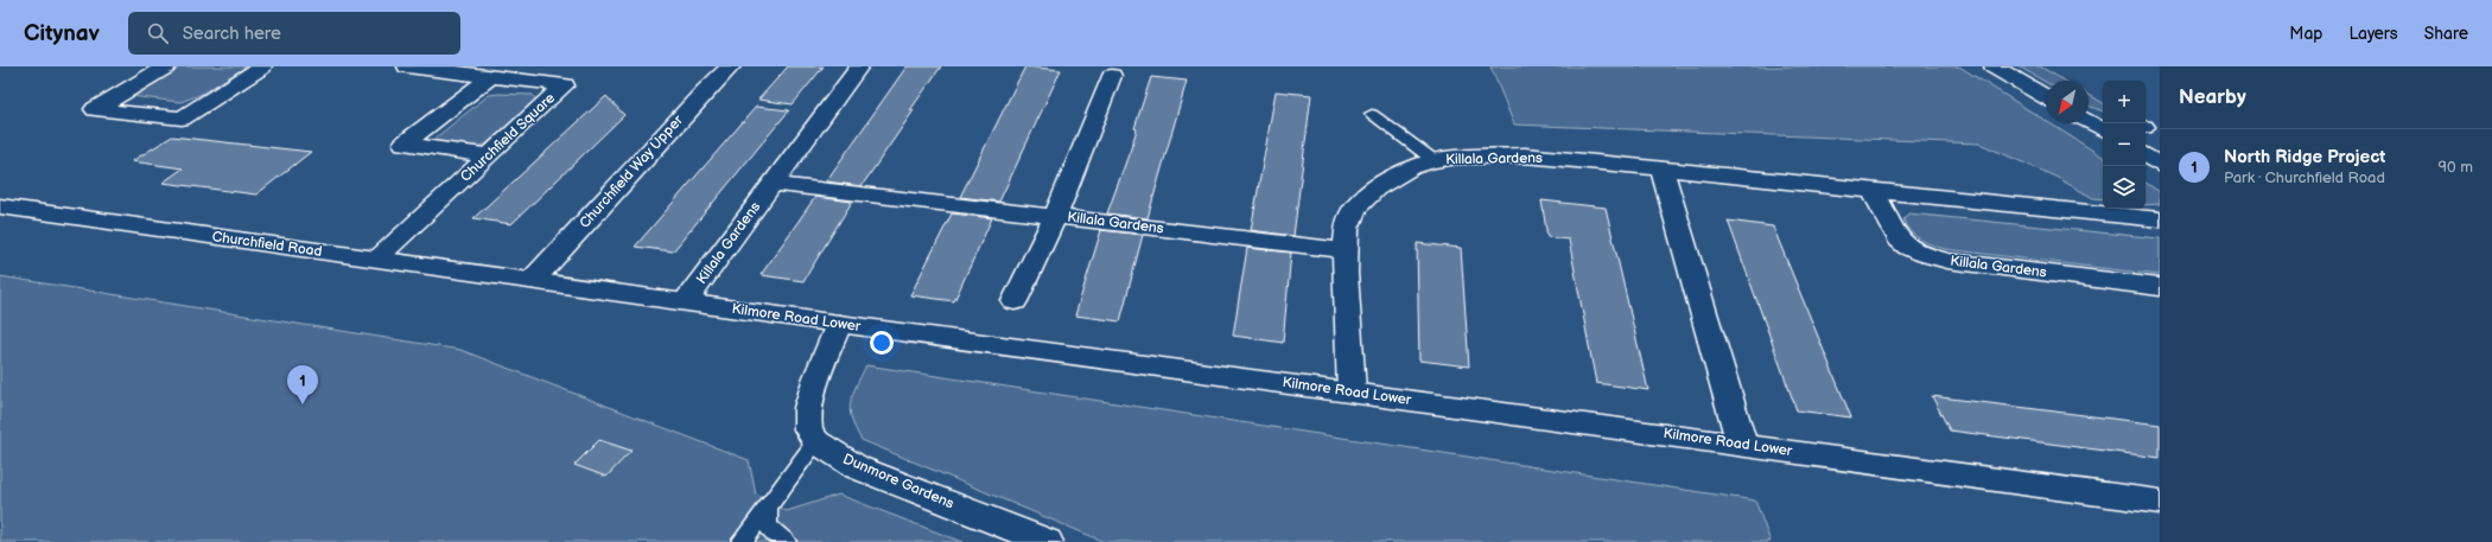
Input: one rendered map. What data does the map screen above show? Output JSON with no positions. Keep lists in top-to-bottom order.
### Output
{
  "streets": {
    "street": [
      "Churchfield Square",
      "Killala Gardens",
      "Churchfield Way Upper",
      "Churchfield Road",
      "Kilmore Road Lower",
      "Dunmore Gardens"
    ]
  },
  "crossings": [
    ["Churchfield Square", "Churchfield Road"],
    ["Killala Gardens", "Kilmore Road Lower"],
    ["Churchfield Way Upper", "Churchfield Road"],
    ["Churchfield Way Upper", "Kilmore Road Lower"],
    ["Churchfield Road", "Kilmore Road Lower"],
    ["Kilmore Road Lower", "Dunmore Gardens"]
  ],
  "north": "bottom left",
  "page": {
    "header": "Citynav",
    "search": "Search here",
    "nav": ["Map", "Layers", "Share"],
    "heading": "Nearby",
    "map_buttons": ["+", "−"],
    "list": [
      {
        "mark": "1",
        "name": "North Ridge Project",
        "note": "Park · Churchfield Road",
        "value": "90 m"
      }
    ],
    "pins": "1"
  }
}
